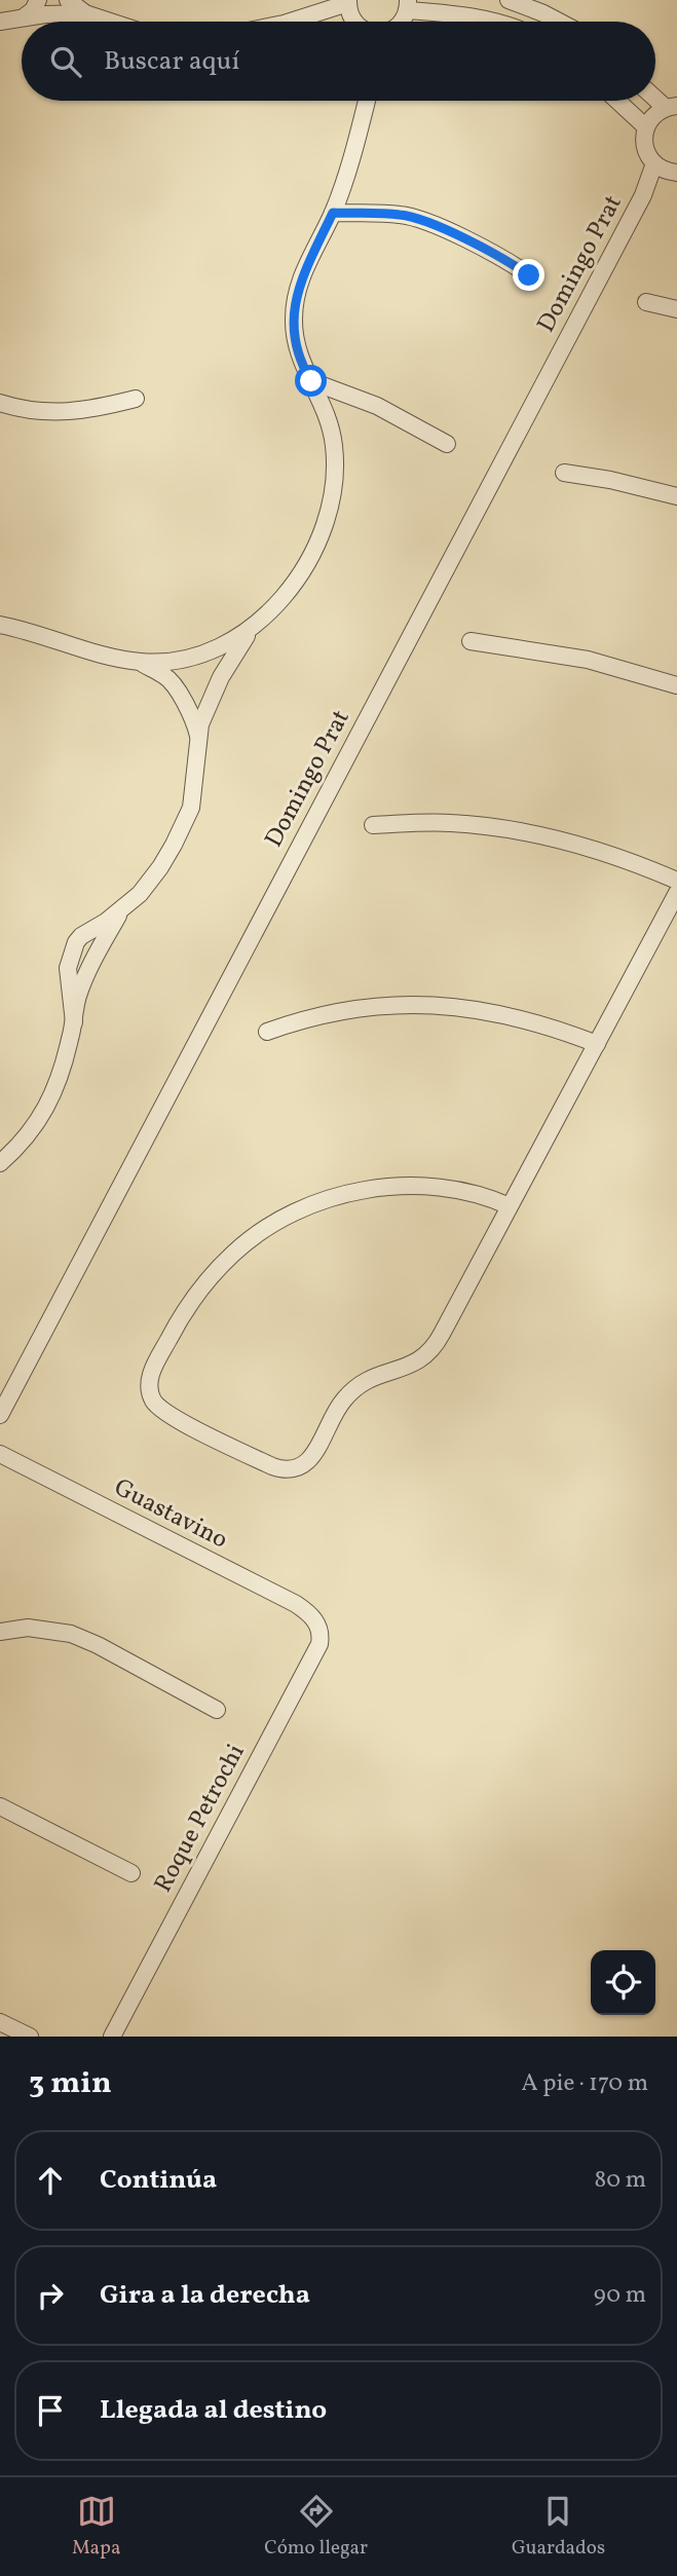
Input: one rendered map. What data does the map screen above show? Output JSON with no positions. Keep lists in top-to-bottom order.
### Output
{
  "streets": {
    "street": ["Domingo Prat", "Guastavino", "Roque Petrochi"]
  },
  "crossings": [
    ["Guastavino", "Roque Petrochi"]
  ],
  "page": {
    "search": "Buscar aquí",
    "heading": ["3 min", "A pie · 170 m"],
    "list": [
      ["Continúa", "80 m"],
      ["Gira a la derecha", "90 m"],
      "Llegada al destino"
    ],
    "nav": ["Mapa", "Cómo llegar", "Guardados"]
  }
}
